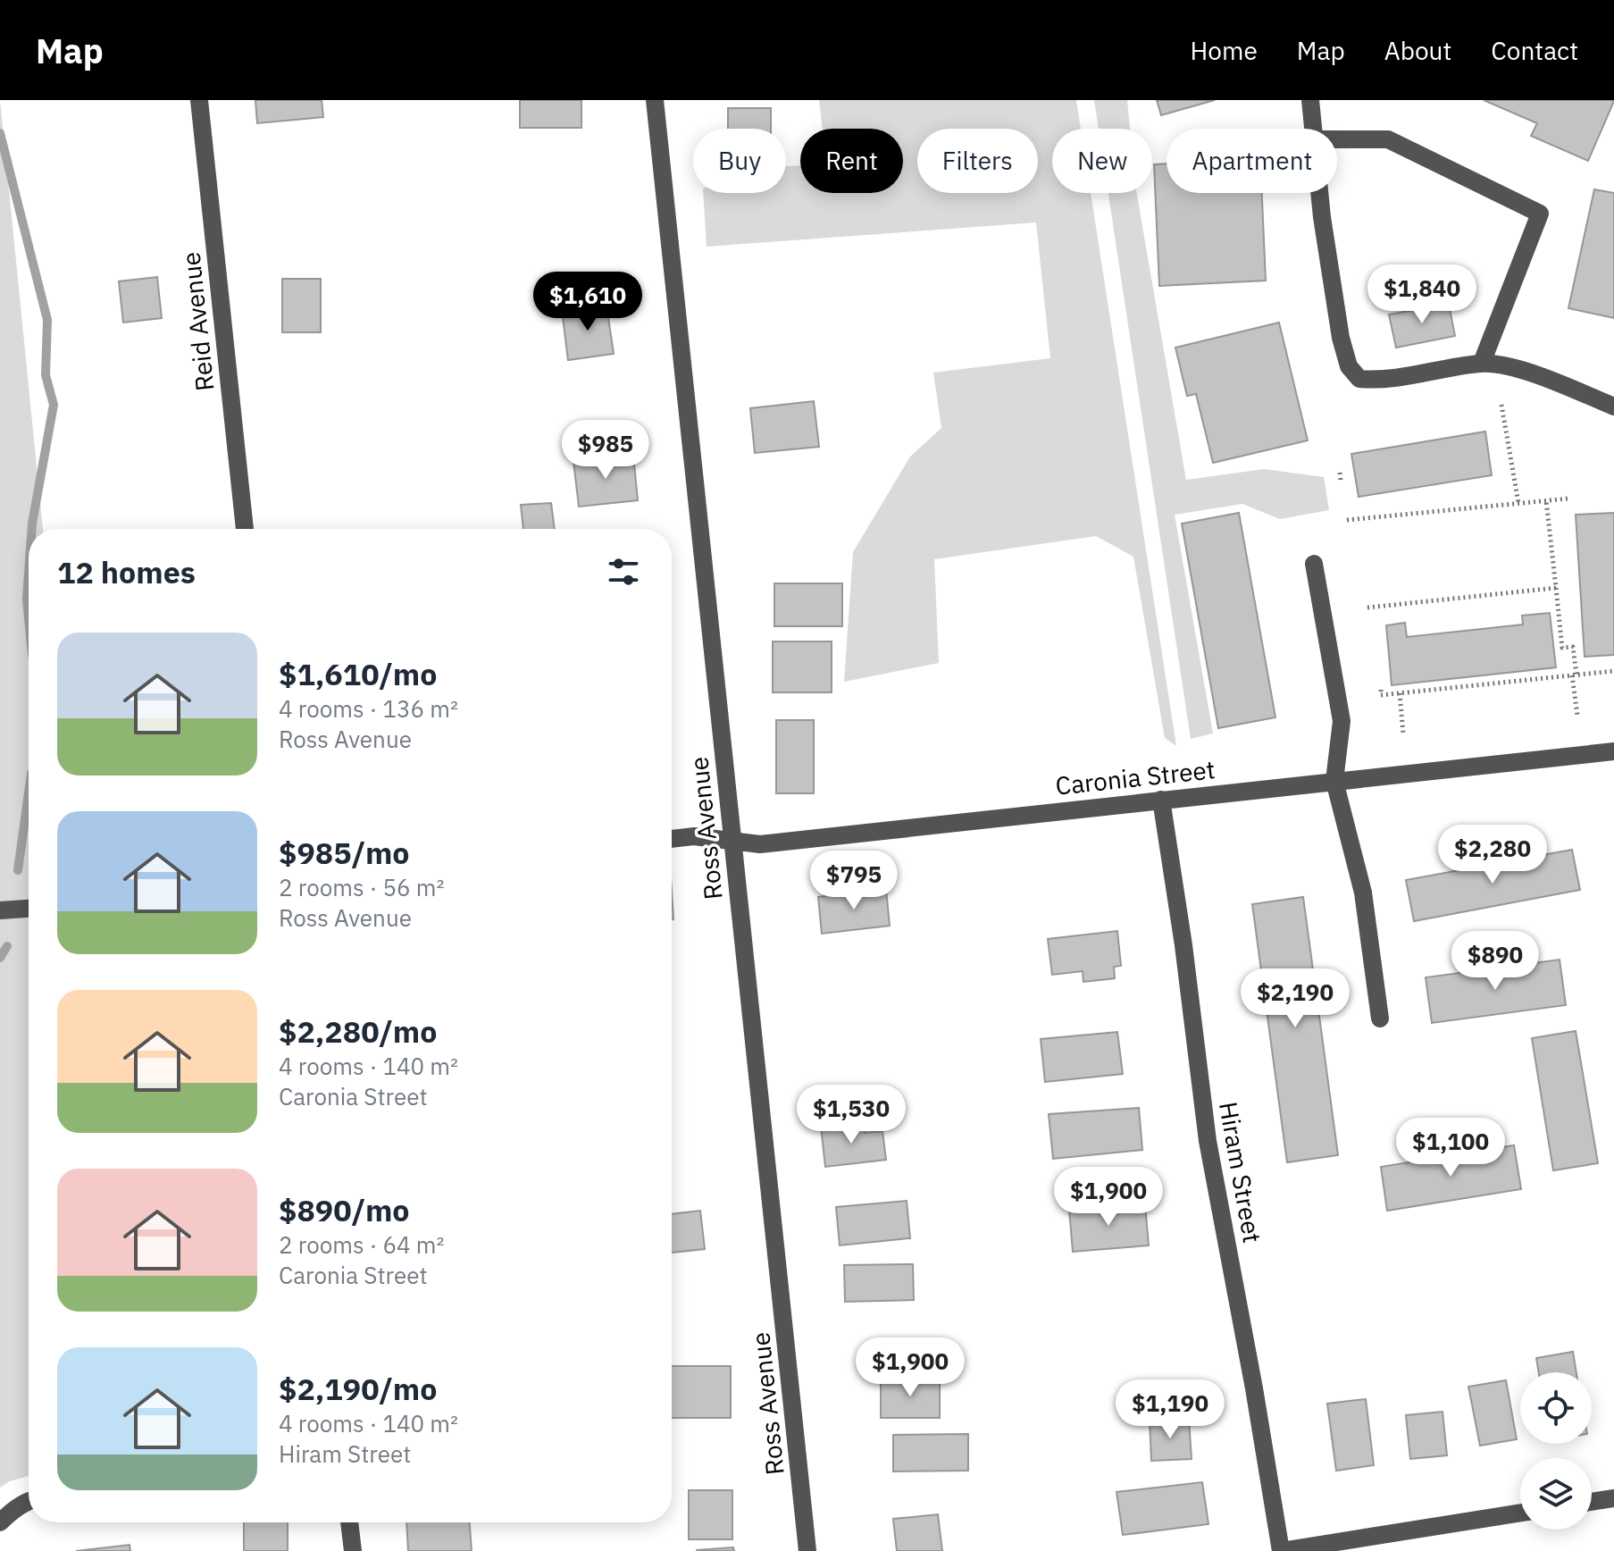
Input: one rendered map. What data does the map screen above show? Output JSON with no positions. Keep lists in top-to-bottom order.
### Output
{
  "streets": {
    "street": [
      "Reid Avenue",
      "Caronia Street",
      "Ross Avenue",
      "Hiram Street"
    ]
  },
  "crossings": [
    ["Caronia Street", "Ross Avenue"],
    ["Caronia Street", "Hiram Street"]
  ],
  "page": {
    "header": "Map",
    "nav": [
      "Home",
      "Map",
      "About",
      "Contact"
    ],
    "chip": [
      "Buy",
      "Rent",
      "Filters",
      "New",
      "Apartment"
    ],
    "price": [
      "$1,840",
      "$1,610",
      "$985",
      "$2,280",
      "$795",
      "$890",
      "$2,190",
      "$1,530",
      "$1,100",
      "$1,900",
      "$1,900",
      "$1,190"
    ],
    "heading": "12 homes",
    "list": [
      {
        "name": "$1,610/mo",
        "note": "4 rooms · 136 m² · Ross Avenue"
      },
      {
        "name": "$985/mo",
        "note": "2 rooms · 56 m² · Ross Avenue"
      },
      {
        "name": "$2,280/mo",
        "note": "4 rooms · 140 m² · Caronia Street"
      },
      {
        "name": "$890/mo",
        "note": "2 rooms · 64 m² · Caronia Street"
      },
      {
        "name": "$2,190/mo",
        "note": "4 rooms · 140 m² · Hiram Street"
      }
    ]
  }
}
